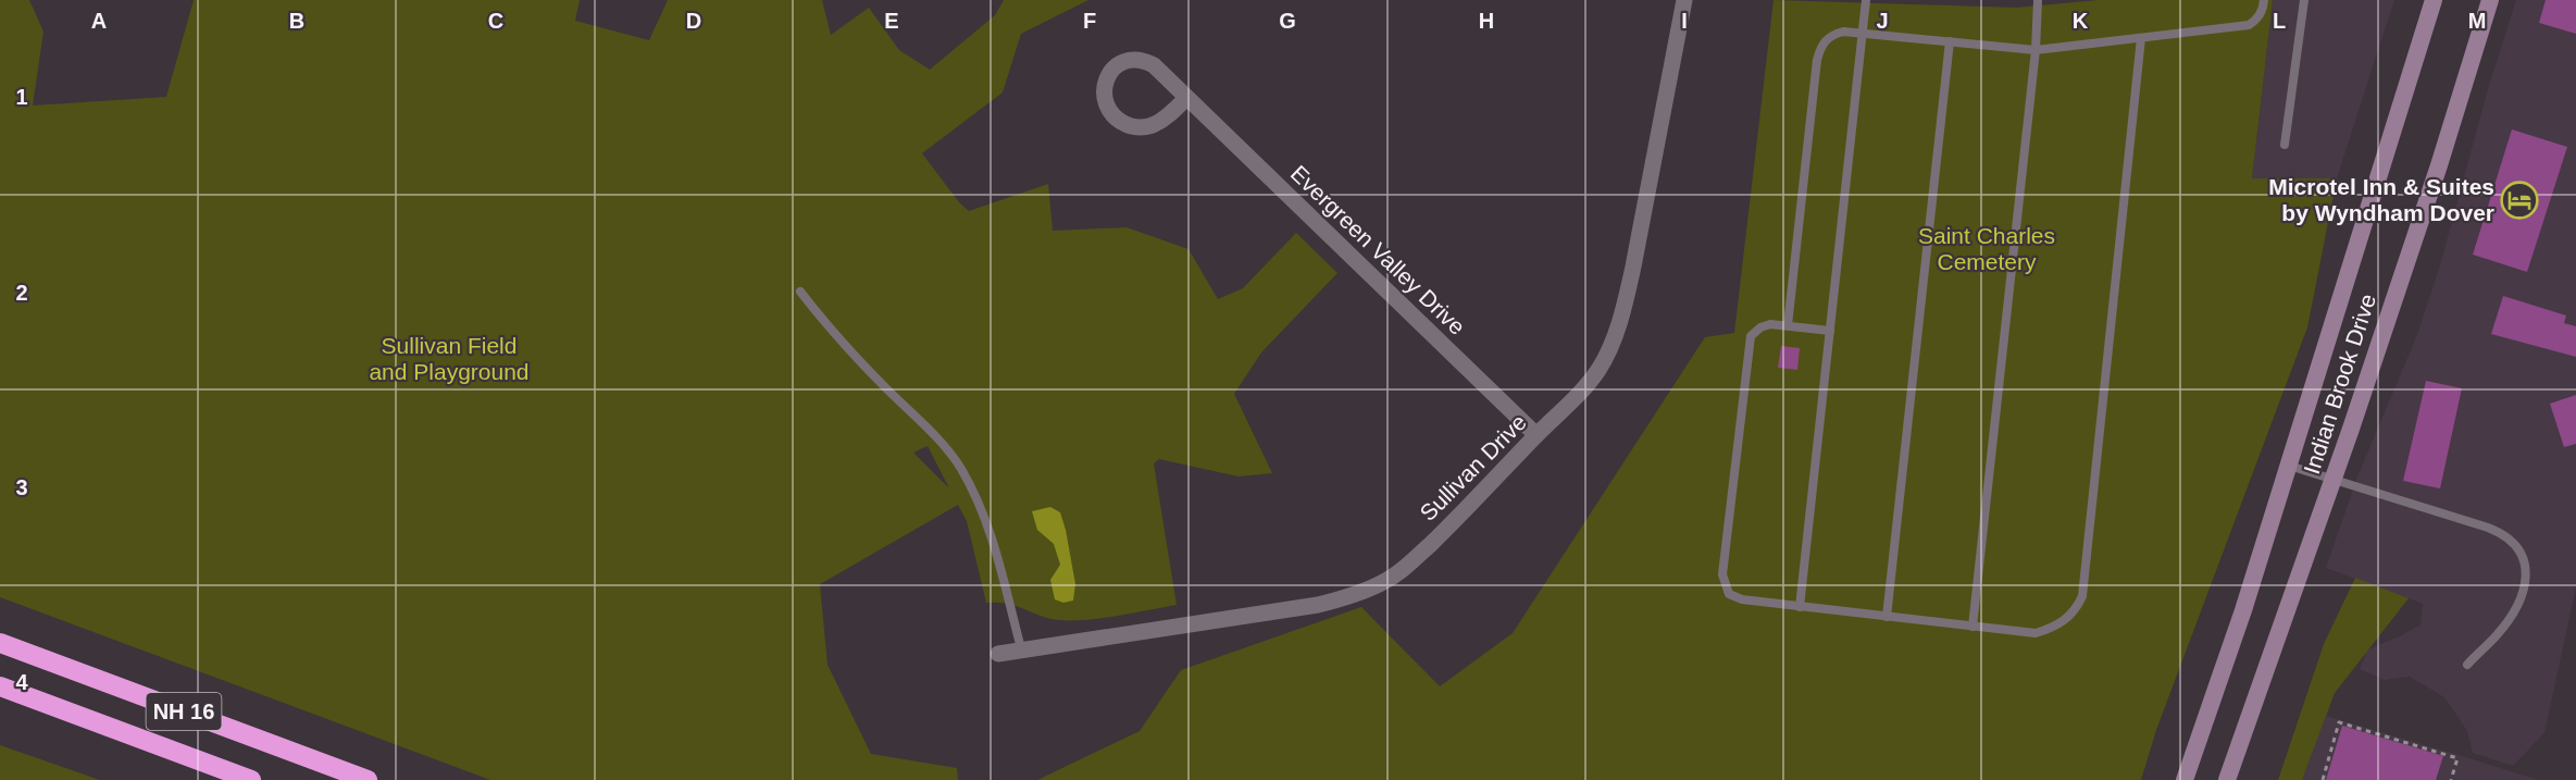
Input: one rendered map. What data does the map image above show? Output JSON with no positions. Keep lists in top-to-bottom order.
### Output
{
  "streets": {
    "highway": ["NH 16"],
    "main road": ["Indian Brook Drive"],
    "street": ["Evergreen Valley Drive", "Sullivan Drive"]
  },
  "crossings": [
    ["Evergreen Valley Drive", "Sullivan Drive"]
  ],
  "parks": ["Saint Charles Cemetery", "Sullivan Field and Playground"],
  "places": {
    "hotel": ["Microtel Inn & Suites by Wyndham Dover"]
  },
  "grid": {
    "columns": [
      "A",
      "B",
      "C",
      "D",
      "E",
      "F",
      "G",
      "H",
      "I",
      "J",
      "K",
      "L",
      "M"
    ],
    "rows": [
      "1",
      "2",
      "3",
      "4"
    ]
  }
}
